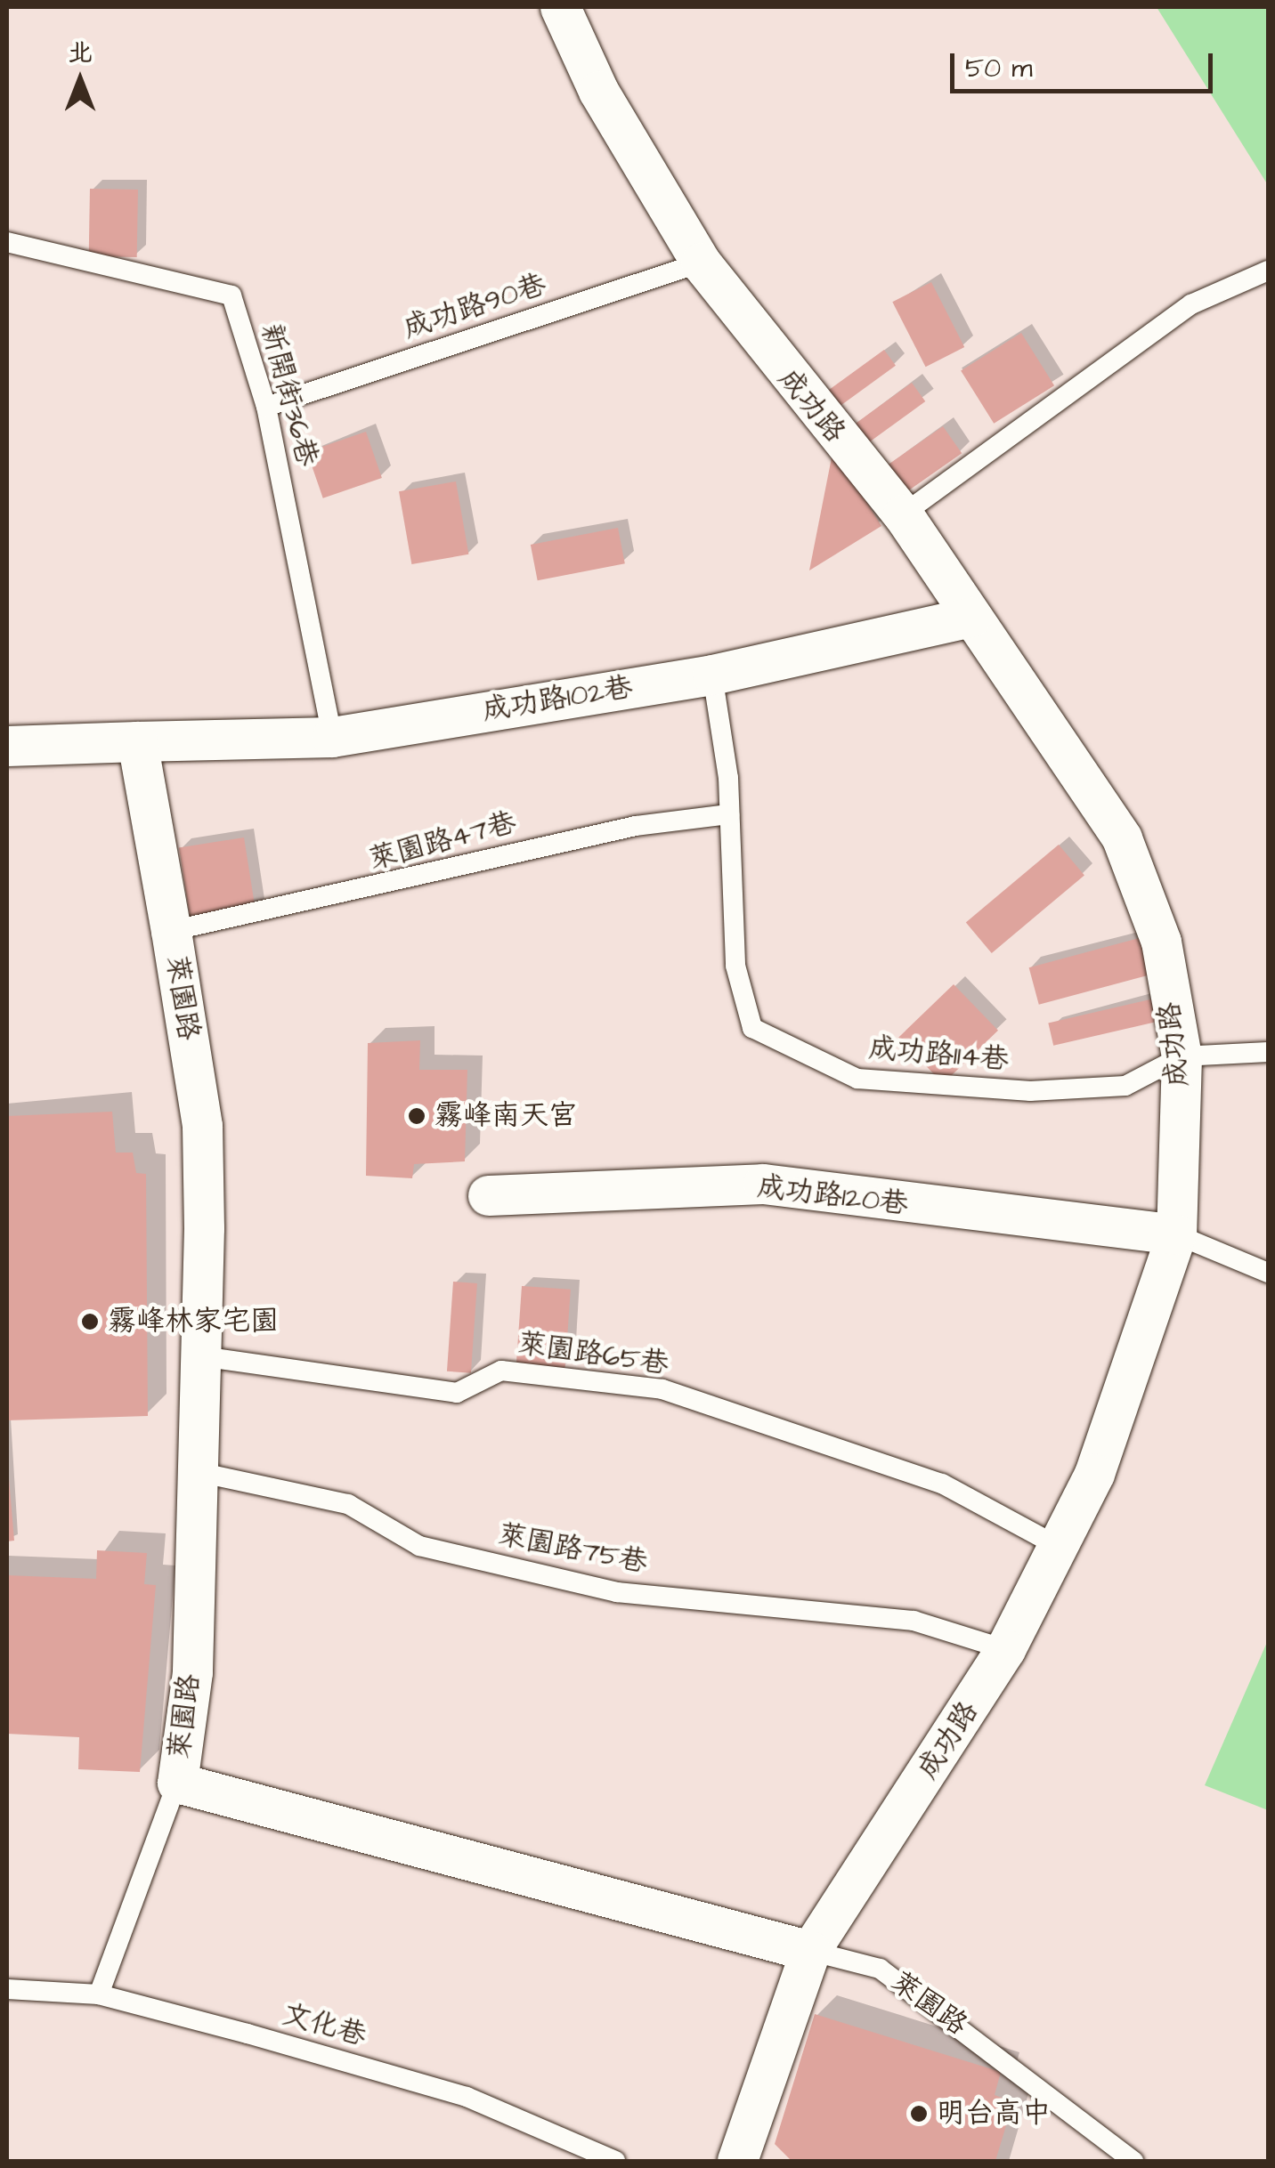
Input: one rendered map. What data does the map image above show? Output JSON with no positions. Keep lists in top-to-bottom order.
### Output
{
  "streets": {
    "street": [
      "成功路",
      "成功路102巷",
      "萊園路",
      "成功路120巷"
    ],
    "lane": [
      "成功路90巷",
      "新開街36巷",
      "萊園路47巷",
      "成功路114巷",
      "萊園路65巷",
      "萊園路75巷",
      "文化巷"
    ]
  },
  "crossings": [
    ["成功路90巷", "新開街36巷"],
    ["成功路90巷", "成功路"],
    ["新開街36巷", "成功路102巷"],
    ["成功路", "成功路102巷"],
    ["成功路", "萊園路"],
    ["成功路", "成功路114巷"],
    ["成功路", "成功路120巷"],
    ["成功路", "萊園路65巷"],
    ["成功路", "萊園路75巷"],
    ["成功路102巷", "萊園路"],
    ["成功路102巷", "成功路114巷"],
    ["萊園路47巷", "萊園路"],
    ["萊園路47巷", "成功路114巷"],
    ["萊園路", "萊園路65巷"],
    ["萊園路", "萊園路75巷"]
  ],
  "places": ["霧峰南天宮", "霧峰林家宅園", "明台高中"],
  "scale_bar": "50 m",
  "north": "top"
}
